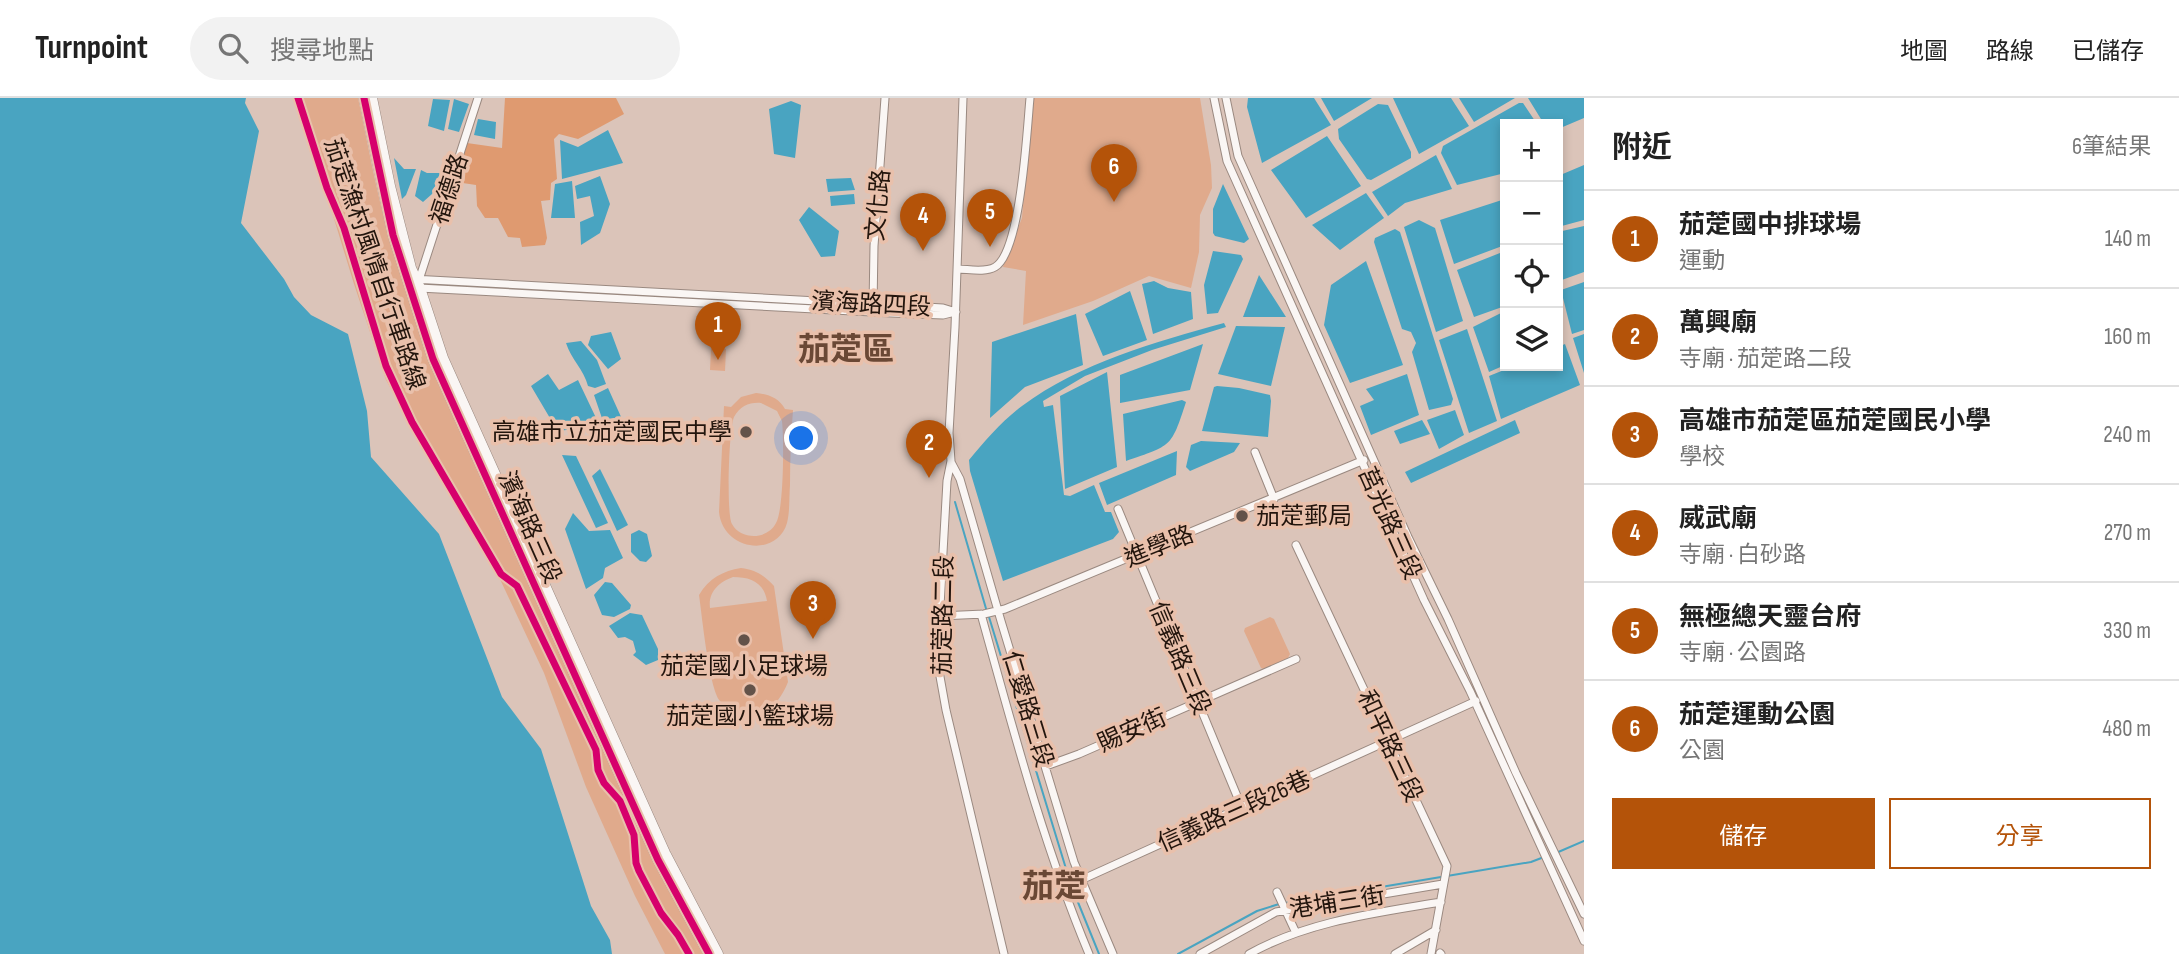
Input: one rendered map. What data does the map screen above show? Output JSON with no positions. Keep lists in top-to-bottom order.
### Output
{
  "streets": {
    "main road": ["濱海路三段"],
    "street": [
      "福德路",
      "文化路",
      "濱海路四段",
      "莒光路三段",
      "進學路",
      "茄萣路二段",
      "信義路三段",
      "仁愛路三段",
      "賜安街",
      "和平路三段",
      "信義路三段26巷",
      "港埔三街"
    ],
    "cycle path": ["茄萣漁村風情自行車路線"]
  },
  "crossings": [
    ["福德路", "濱海路四段"],
    ["福德路", "濱海路三段"],
    ["文化路", "濱海路四段"],
    ["濱海路四段", "濱海路三段"],
    ["濱海路四段", "茄萣路二段"],
    ["莒光路三段", "進學路"],
    ["莒光路三段", "信義路三段26巷"],
    ["進學路", "茄萣路二段"],
    ["進學路", "信義路三段"],
    ["進學路", "仁愛路三段"],
    ["茄萣路二段", "仁愛路三段"],
    ["信義路三段", "賜安街"],
    ["信義路三段", "信義路三段26巷"],
    ["仁愛路三段", "賜安街"],
    ["仁愛路三段", "信義路三段26巷"],
    ["和平路三段", "信義路三段26巷"],
    ["和平路三段", "港埔三街"]
  ],
  "districts": ["茄萣區", "茄萣"],
  "places": [
    "高雄市立茄萣國民中學",
    "茄萣郵局",
    "茄萣國小足球場",
    "茄萣國小籃球場"
  ],
  "page": {
    "header": "Turnpoint",
    "search": "搜尋地點",
    "nav": ["地圖", "路線", "已儲存"],
    "heading": ["附近", "6筆結果"],
    "map_buttons": ["+", "−"],
    "pins": [
      "6",
      "5",
      "4",
      "1",
      "2",
      "3"
    ],
    "list": [
      {
        "mark": "1",
        "name": "茄萣國中排球場",
        "note": "運動",
        "value": "140 m"
      },
      {
        "mark": "2",
        "name": "萬興廟",
        "note": "寺廟 · 茄萣路二段",
        "value": "160 m"
      },
      {
        "mark": "3",
        "name": "高雄市茄萣區茄萣國民小學",
        "note": "學校",
        "value": "240 m"
      },
      {
        "mark": "4",
        "name": "威武廟",
        "note": "寺廟 · 白砂路",
        "value": "270 m"
      },
      {
        "mark": "5",
        "name": "無極總天靈台府",
        "note": "寺廟 · 公園路",
        "value": "330 m"
      },
      {
        "mark": "6",
        "name": "茄萣運動公園",
        "note": "公園",
        "value": "480 m"
      }
    ],
    "buttons": ["儲存", "分享"]
  }
}
